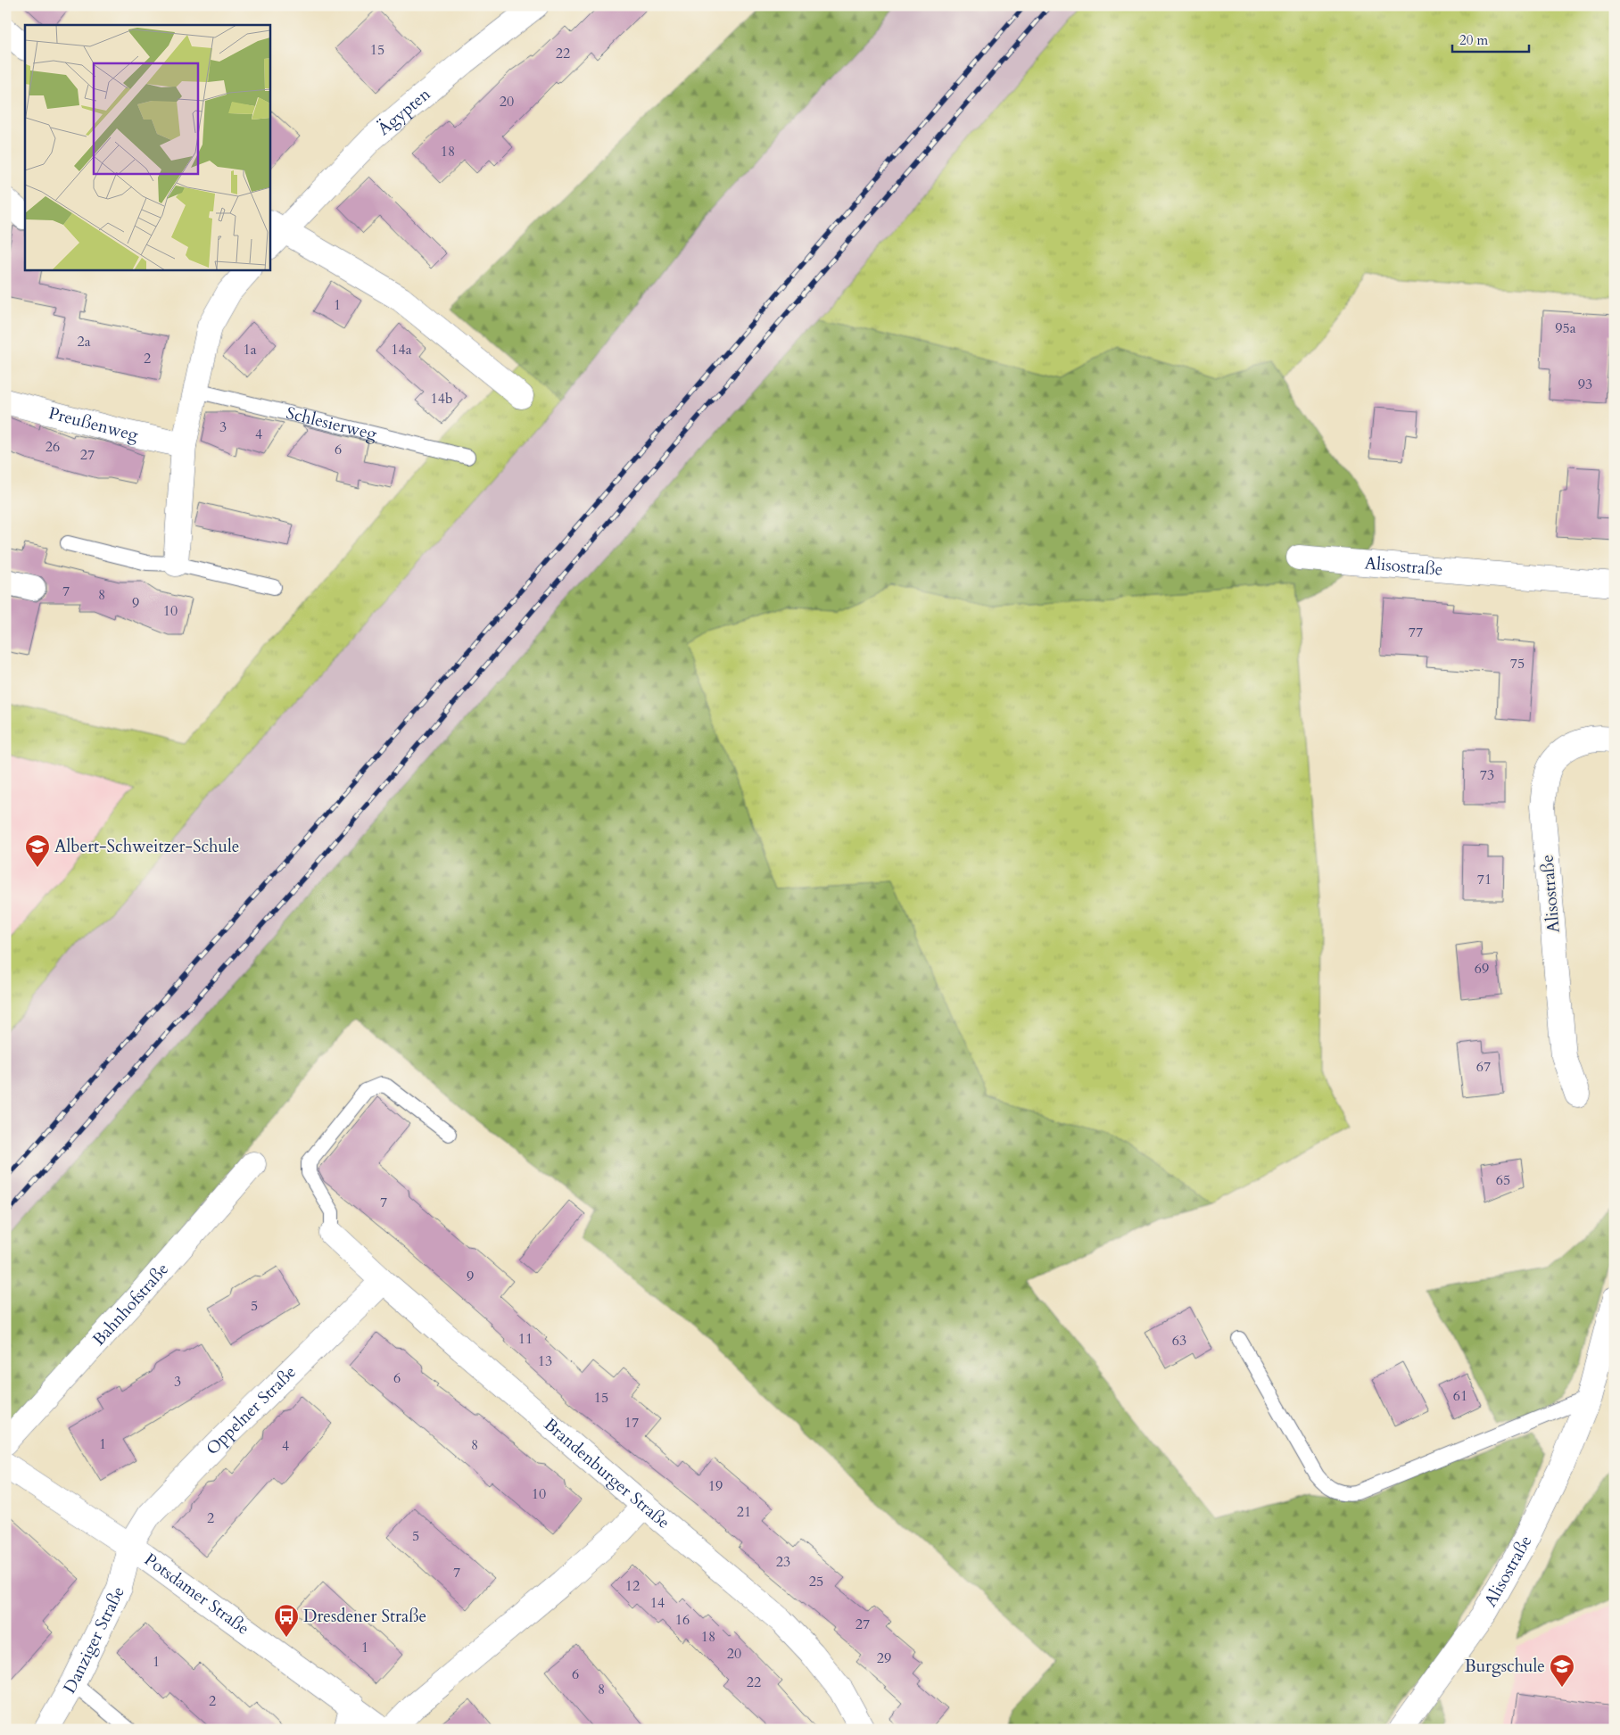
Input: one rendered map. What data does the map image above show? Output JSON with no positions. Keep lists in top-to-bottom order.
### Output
{
  "streets": {
    "street": [
      "Ägypten",
      "Preußenweg",
      "Alisostraße",
      "Bahnhofstraße",
      "Oppelner Straße",
      "Brandenburger Straße",
      "Potsdamer Straße",
      "Danziger Straße"
    ],
    "lane": ["Schlesierweg"]
  },
  "crossings": [
    ["Oppelner Straße", "Brandenburger Straße"],
    ["Oppelner Straße", "Potsdamer Straße"],
    ["Oppelner Straße", "Danziger Straße"],
    ["Potsdamer Straße", "Danziger Straße"]
  ],
  "places": {
    "school or university": ["Albert-Schweitzer-Schule", "Burgschule"],
    "bus stop": ["Dresdener Straße"]
  },
  "house_numbers": [
    "15",
    "22",
    "20",
    "18",
    "1",
    "95a",
    "2a",
    "1a",
    "14a",
    "2",
    "93",
    "14b",
    "3",
    "4",
    "26",
    "6",
    "27",
    "7",
    "8",
    "9",
    "10",
    "77",
    "75",
    "73",
    "71",
    "69",
    "67",
    "65",
    "7",
    "9",
    "5",
    "11",
    "63",
    "13",
    "6",
    "3",
    "61",
    "15",
    "17",
    "1",
    "8",
    "4",
    "19",
    "10",
    "21",
    "2",
    "5",
    "23",
    "7",
    "25",
    "12",
    "14",
    "16",
    "27",
    "18",
    "1",
    "20",
    "29",
    "1",
    "6",
    "22",
    "8",
    "2"
  ],
  "scale_bar": "20 m"
}
